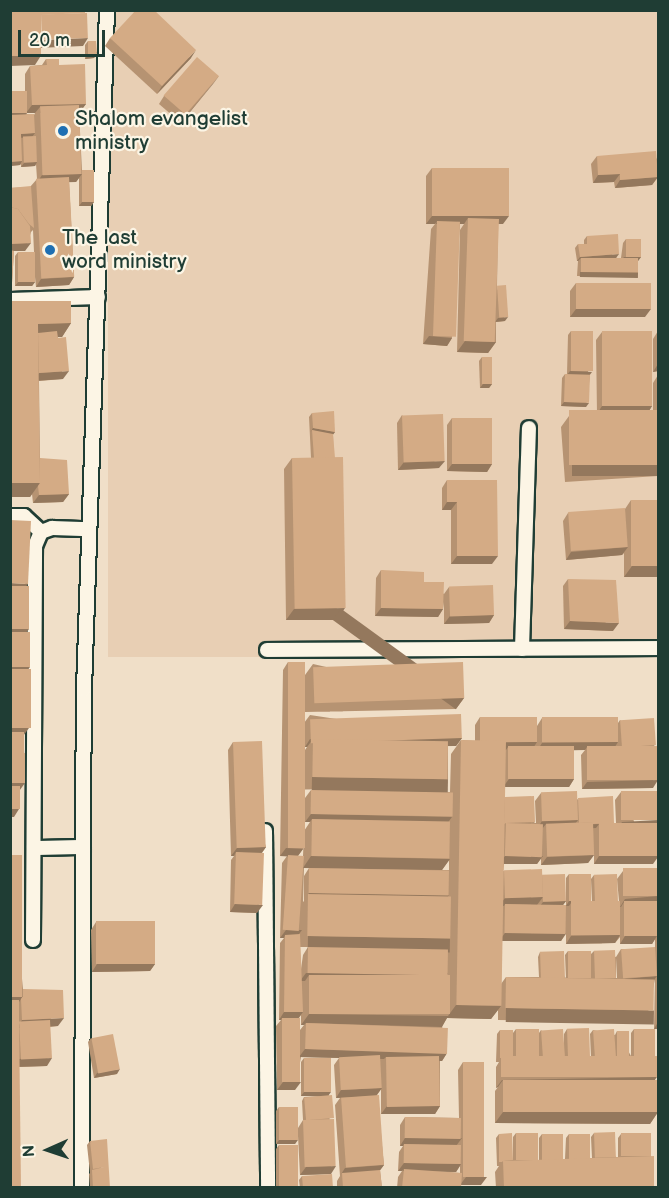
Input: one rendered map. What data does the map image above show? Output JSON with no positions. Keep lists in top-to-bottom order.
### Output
{
  "places": ["Shalom evangelist ministry", "The last word ministry"],
  "scale_bar": "20 m",
  "north": "left"
}
